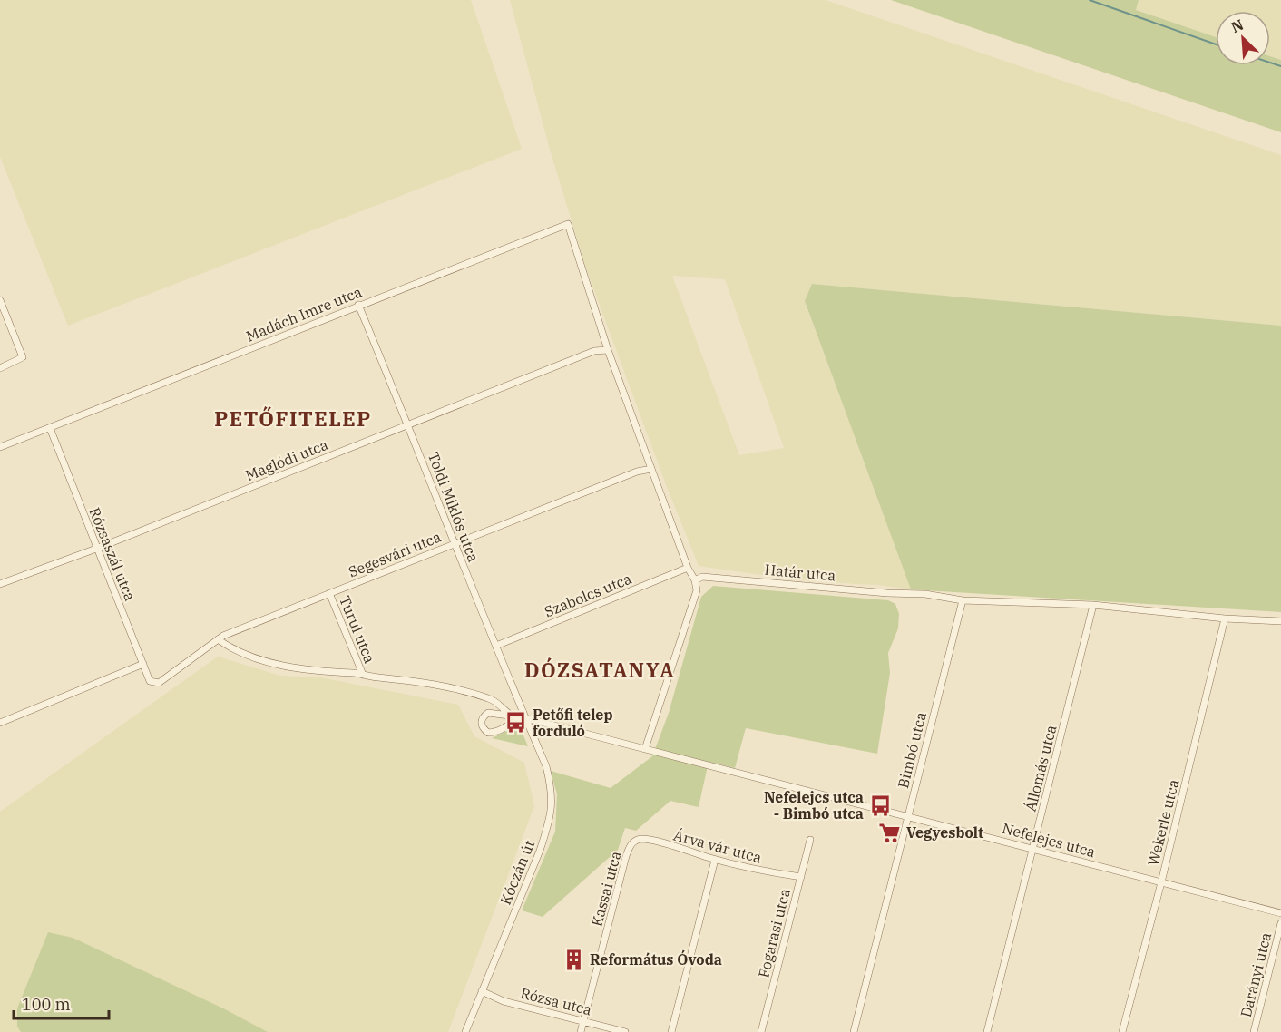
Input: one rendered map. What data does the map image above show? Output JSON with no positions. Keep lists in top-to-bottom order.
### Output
{
  "streets": {
    "street": [
      "Madách Imre utca",
      "Maglódi utca",
      "Toldi Miklós utca",
      "Rózsaszál utca",
      "Segesvári utca",
      "Határ utca",
      "Szabolcs utca",
      "Turul utca",
      "Bimbó utca",
      "Állomás utca",
      "Wekerle utca",
      "Nefelejcs utca",
      "Árva vár utca",
      "Kóczán út",
      "Kassai utca",
      "Fogarasi utca",
      "Darányi utca",
      "Rózsa utca"
    ]
  },
  "crossings": [
    ["Madách Imre utca", "Maglódi utca"],
    ["Madách Imre utca", "Toldi Miklós utca"],
    ["Madách Imre utca", "Rózsaszál utca"],
    ["Maglódi utca", "Toldi Miklós utca"],
    ["Maglódi utca", "Rózsaszál utca"],
    ["Toldi Miklós utca", "Segesvári utca"],
    ["Toldi Miklós utca", "Szabolcs utca"],
    ["Toldi Miklós utca", "Nefelejcs utca"],
    ["Toldi Miklós utca", "Kóczán út"],
    ["Rózsaszál utca", "Segesvári utca"],
    ["Segesvári utca", "Turul utca"],
    ["Határ utca", "Bimbó utca"],
    ["Határ utca", "Állomás utca"],
    ["Határ utca", "Wekerle utca"],
    ["Bimbó utca", "Nefelejcs utca"],
    ["Állomás utca", "Nefelejcs utca"],
    ["Wekerle utca", "Nefelejcs utca"],
    ["Nefelejcs utca", "Kóczán út"],
    ["Árva vár utca", "Kassai utca"],
    ["Árva vár utca", "Fogarasi utca"],
    ["Kóczán út", "Rózsa utca"],
    ["Kassai utca", "Rózsa utca"]
  ],
  "districts": ["PETŐFITELEP", "DÓZSATANYA"],
  "places": {
    "bus stop": ["Petőfi telep forduló", "Nefelejcs utca - Bimbó utca"],
    "supermarket": ["Vegyesbolt"],
    "building": ["Református Óvoda"]
  },
  "scale_bar": "100 m",
  "north": "top left"
}
